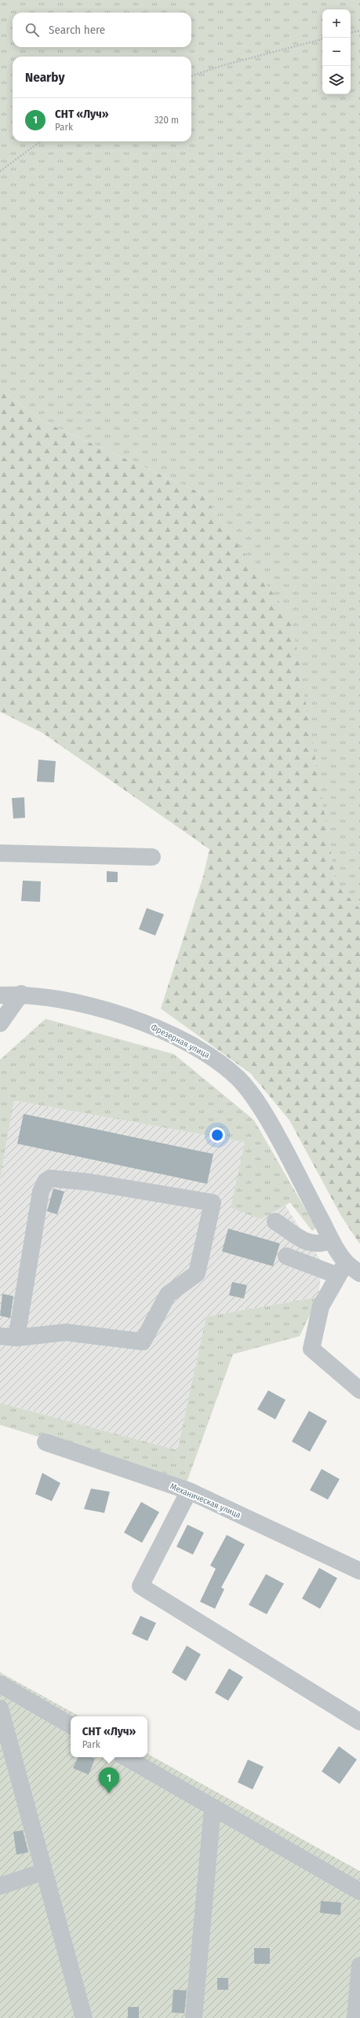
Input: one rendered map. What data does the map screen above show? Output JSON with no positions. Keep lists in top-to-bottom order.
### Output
{
  "streets": {
    "street": ["Фрезерная улица", "Механическая улица"]
  },
  "page": {
    "map_buttons": ["+", "−"],
    "search": "Search here",
    "heading": "Nearby",
    "list": [
      {
        "mark": "1",
        "name": "СНТ «Луч»",
        "note": "Park",
        "value": "320 m"
      }
    ],
    "popup": ["СНТ «Луч»", "Park"],
    "pins": "1"
  }
}
